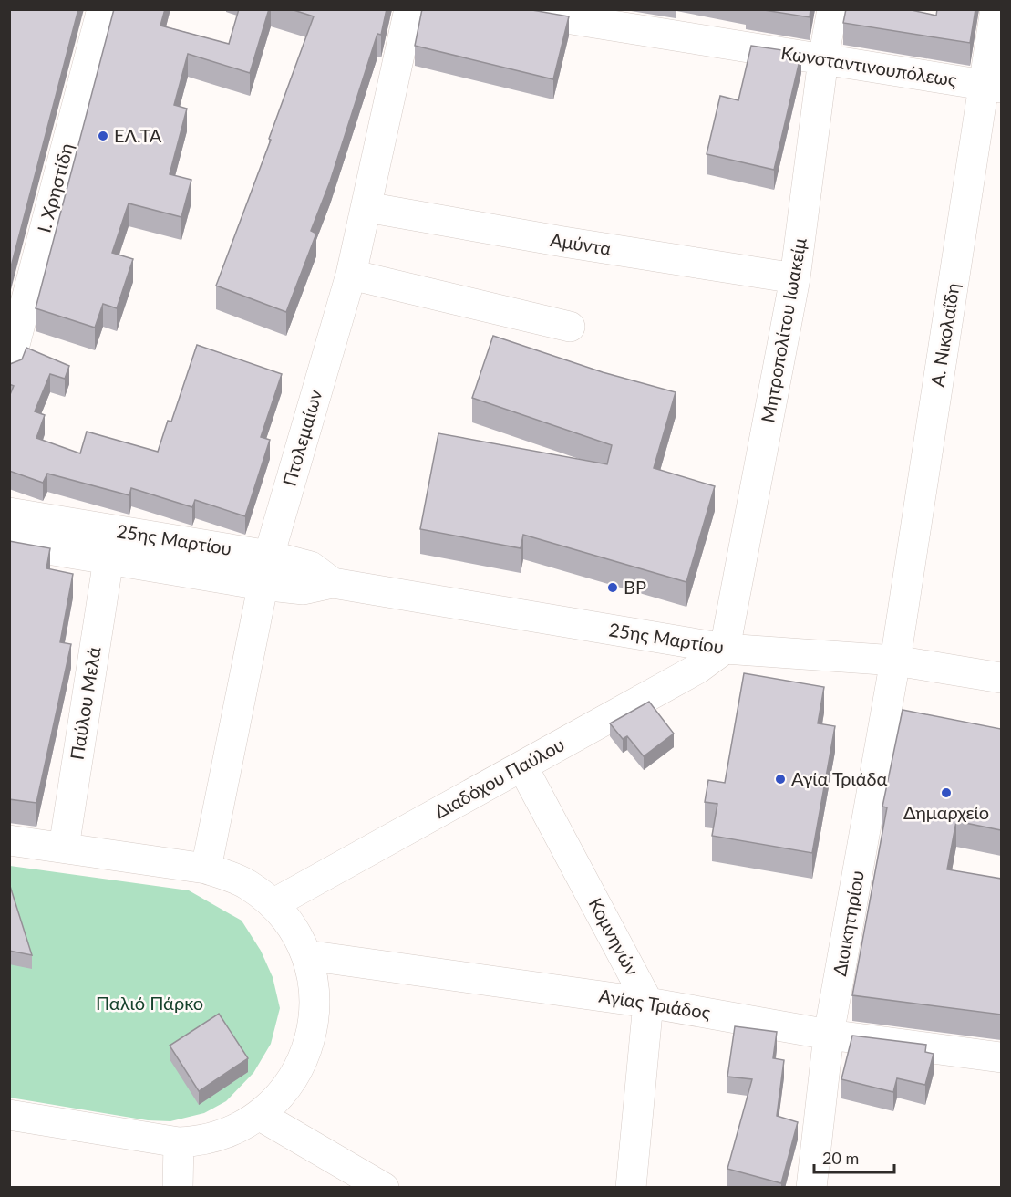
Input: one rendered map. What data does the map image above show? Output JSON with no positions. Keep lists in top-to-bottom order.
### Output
{
  "streets": {
    "street": [
      "Κωνσταντινουπόλεως",
      "Ι. Χρηστίδη",
      "Αμύντα",
      "Μητροπολίτου Ιωακείμ",
      "Α. Νικολαΐδη",
      "Πτολεμαίων",
      "25ης Μαρτίου",
      "Παύλου Μελά",
      "Διαδόχου Παύλου",
      "Διοικητηρίου",
      "Κομνηνών",
      "Αγίας Τριάδος"
    ]
  },
  "crossings": [
    ["Κωνσταντινουπόλεως", "Μητροπολίτου Ιωακείμ"],
    ["Κωνσταντινουπόλεως", "Α. Νικολαΐδη"],
    ["Αμύντα", "Μητροπολίτου Ιωακείμ"],
    ["Αμύντα", "Πτολεμαίων"],
    ["Μητροπολίτου Ιωακείμ", "25ης Μαρτίου"],
    ["Μητροπολίτου Ιωακείμ", "Διαδόχου Παύλου"],
    ["Α. Νικολαΐδη", "25ης Μαρτίου"],
    ["Α. Νικολαΐδη", "Διοικητηρίου"],
    ["Πτολεμαίων", "25ης Μαρτίου"],
    ["25ης Μαρτίου", "Παύλου Μελά"],
    ["25ης Μαρτίου", "Διαδόχου Παύλου"],
    ["25ης Μαρτίου", "Διοικητηρίου"],
    ["Διαδόχου Παύλου", "Κομνηνών"],
    ["Διοικητηρίου", "Αγίας Τριάδος"],
    ["Κομνηνών", "Αγίας Τριάδος"]
  ],
  "parks": ["Παλιό Πάρκο"],
  "places": [
    "ΕΛ.ΤΑ",
    "BP",
    "Αγία Τριάδα",
    "Δημαρχείο"
  ],
  "scale_bar": "20 m"
}
